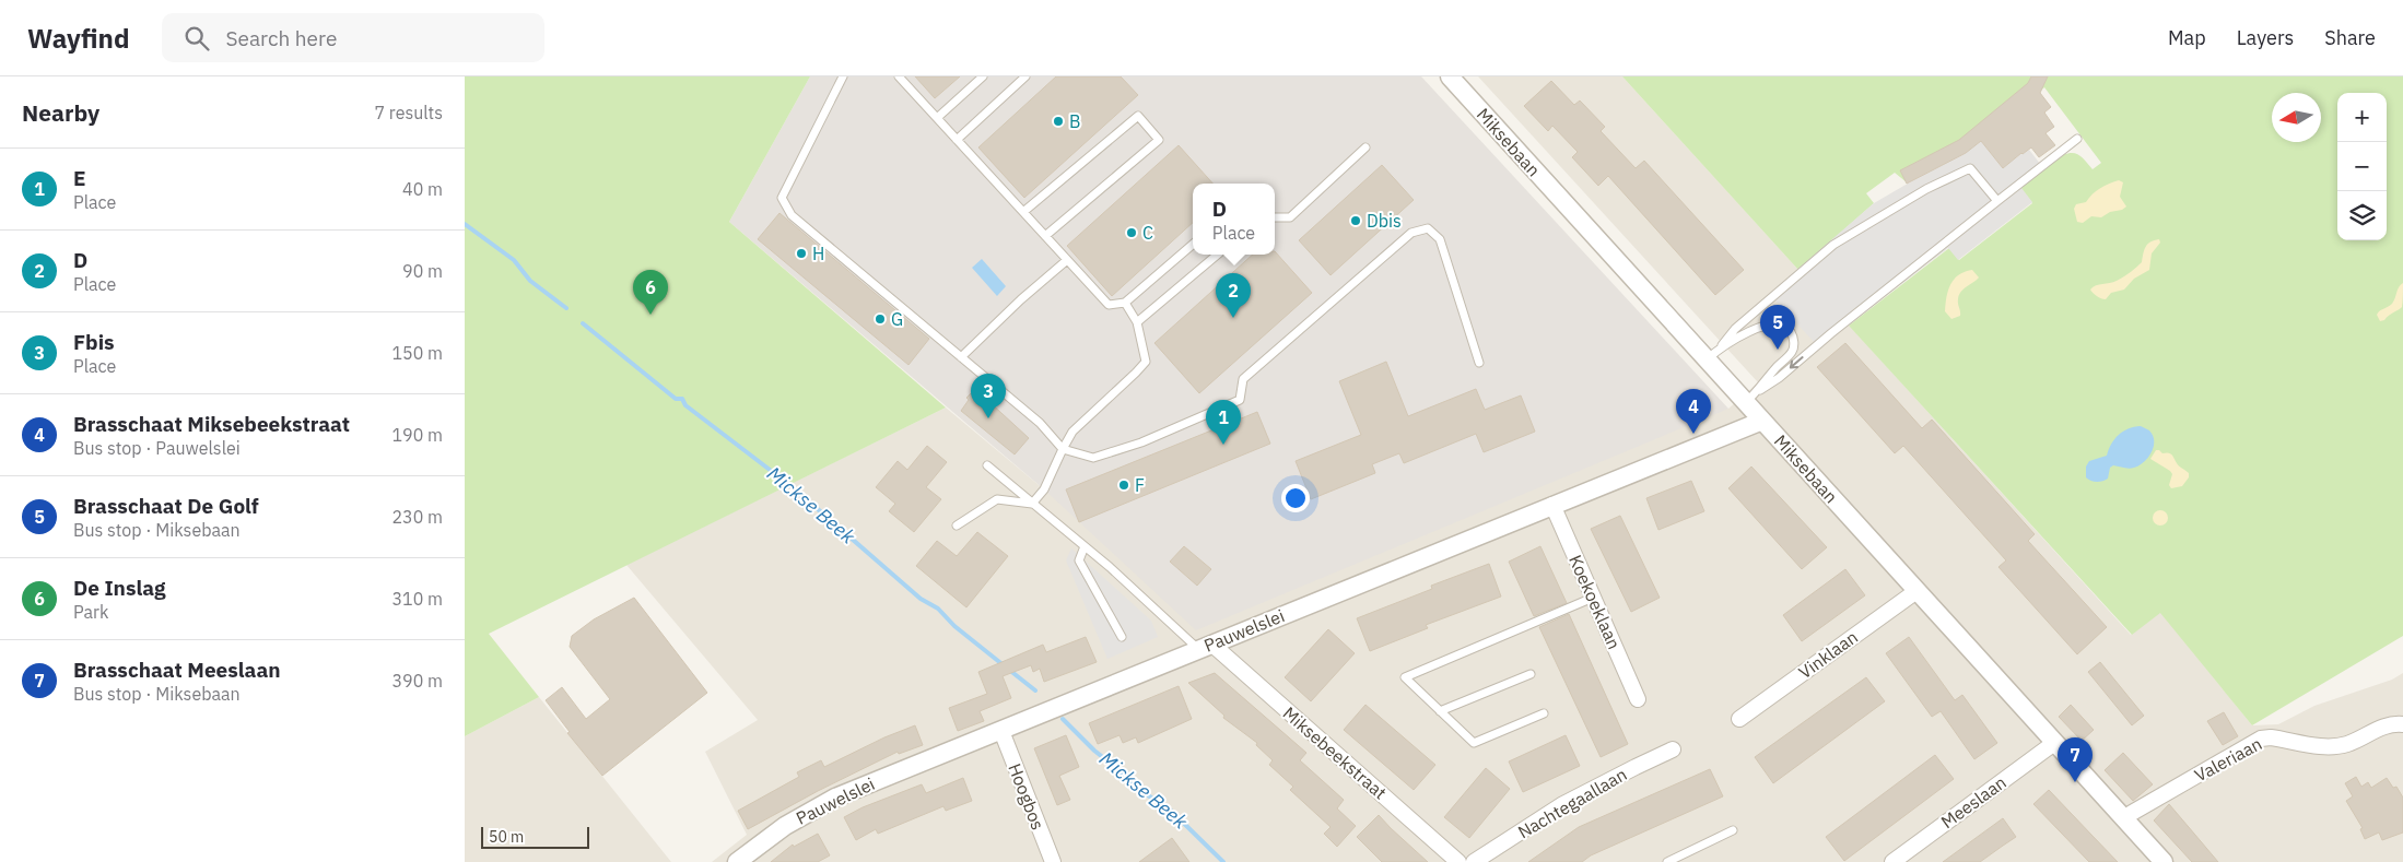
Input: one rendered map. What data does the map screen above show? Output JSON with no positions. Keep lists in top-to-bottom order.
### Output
{
  "streets": {
    "street": [
      "Miksebaan",
      "Koekoeklaan",
      "Pauwelslei",
      "Vinklaan",
      "Miksebeekstraat",
      "Valeriaan",
      "Hoogbos",
      "Meeslaan",
      "Nachtegaallaan"
    ]
  },
  "crossings": [
    ["Miksebaan", "Pauwelslei"],
    ["Miksebaan", "Vinklaan"],
    ["Miksebaan", "Valeriaan"],
    ["Miksebaan", "Meeslaan"],
    ["Koekoeklaan", "Pauwelslei"],
    ["Pauwelslei", "Miksebeekstraat"],
    ["Pauwelslei", "Hoogbos"]
  ],
  "water": ["Mickse Beek"],
  "places": [
    "B",
    "Dbis",
    "C",
    "H",
    "G",
    "F"
  ],
  "scale_bar": "50 m",
  "north": "left",
  "page": {
    "header": "Wayfind",
    "search": "Search here",
    "nav": ["Map", "Layers", "Share"],
    "heading": ["Nearby", "7 results"],
    "map_buttons": ["+", "−"],
    "list": [
      {
        "mark": "1",
        "name": "E",
        "note": "Place",
        "value": "40 m"
      },
      {
        "mark": "2",
        "name": "D",
        "note": "Place",
        "value": "90 m"
      },
      {
        "mark": "3",
        "name": "Fbis",
        "note": "Place",
        "value": "150 m"
      },
      {
        "mark": "4",
        "name": "Brasschaat Miksebeekstraat",
        "note": "Bus stop · Pauwelslei",
        "value": "190 m"
      },
      {
        "mark": "5",
        "name": "Brasschaat De Golf",
        "note": "Bus stop · Miksebaan",
        "value": "230 m"
      },
      {
        "mark": "6",
        "name": "De Inslag",
        "note": "Park",
        "value": "310 m"
      },
      {
        "mark": "7",
        "name": "Brasschaat Meeslaan",
        "note": "Bus stop · Miksebaan",
        "value": "390 m"
      }
    ],
    "popup": ["D", "Place"],
    "pins": [
      "6",
      "2",
      "5",
      "3",
      "4",
      "1",
      "7"
    ],
    "scale": "50 m"
  }
}
